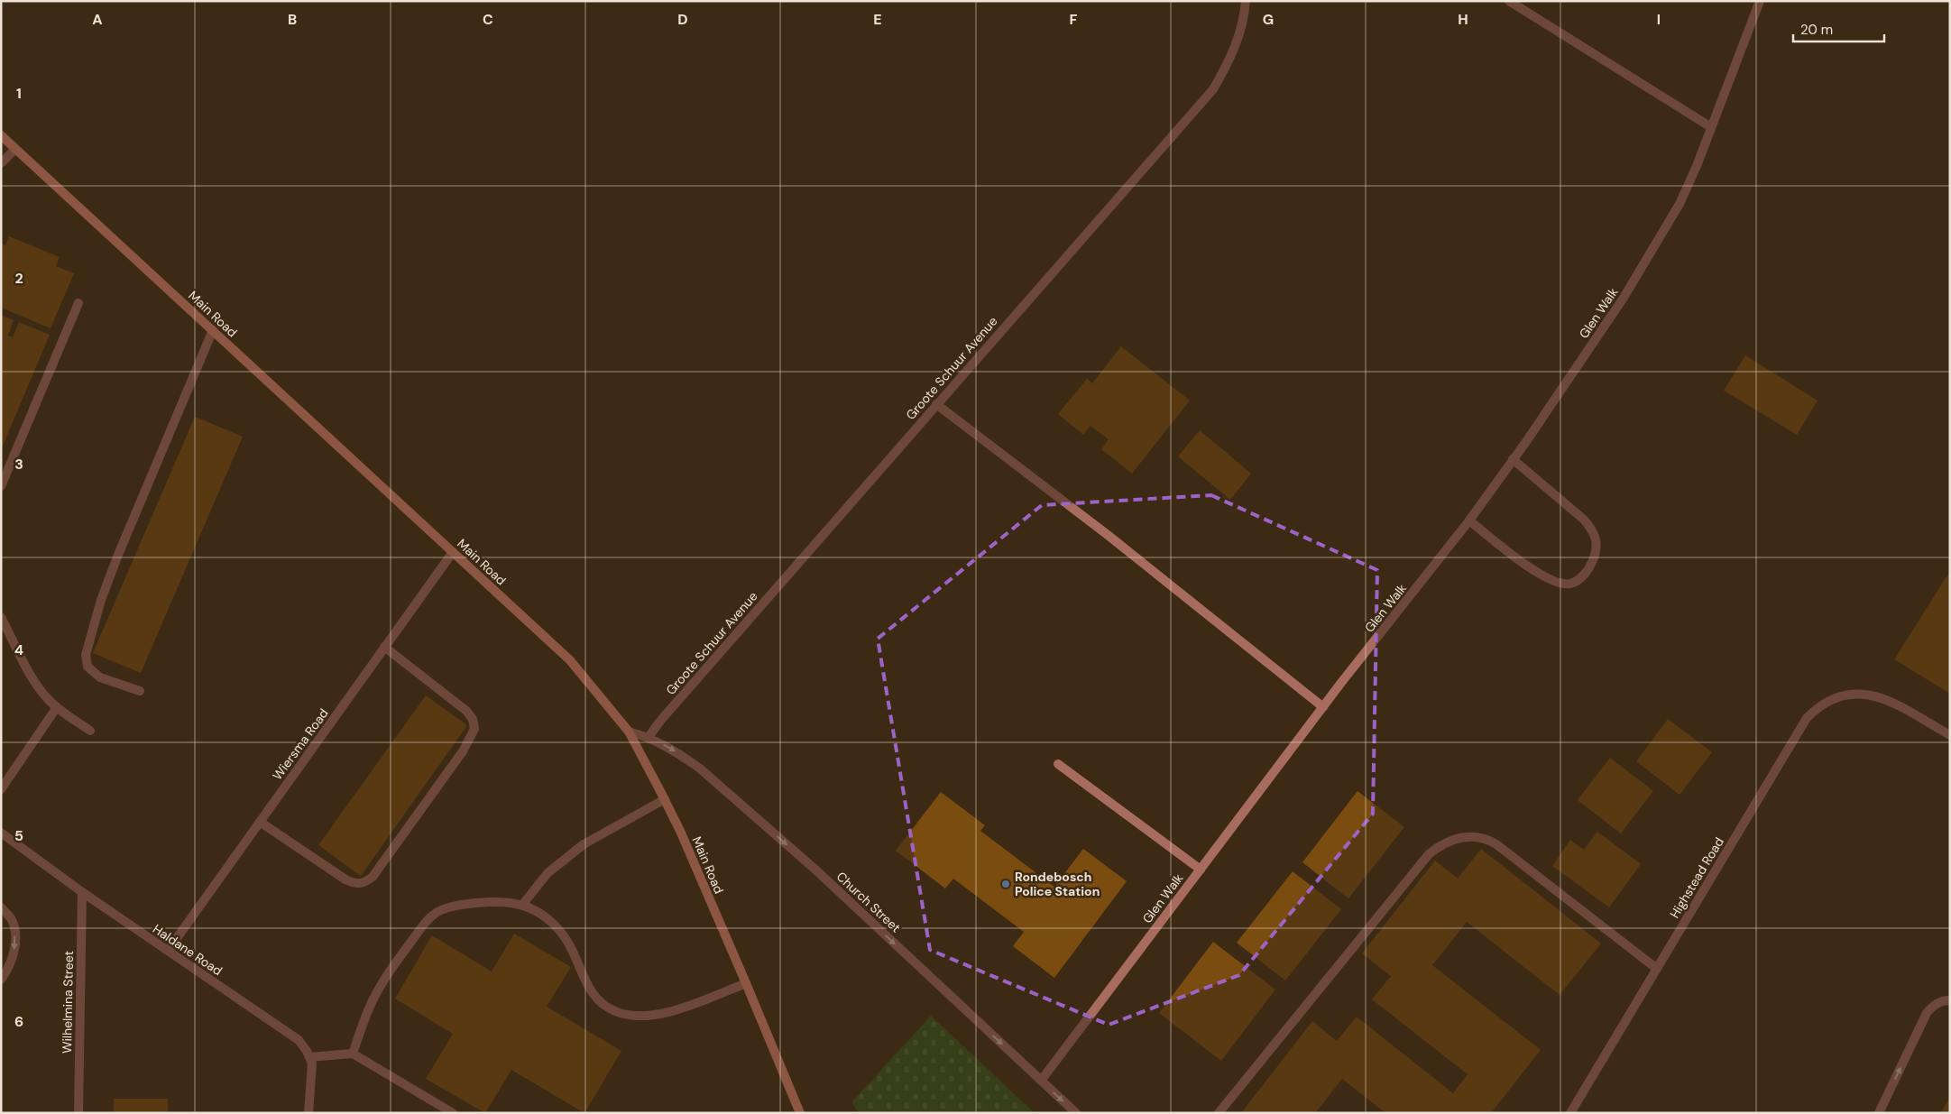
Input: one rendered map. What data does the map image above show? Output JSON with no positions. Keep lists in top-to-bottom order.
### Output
{
  "streets": {
    "main road": ["Main Road"],
    "street": [
      "Glen Walk",
      "Groote Schuur Avenue",
      "Wiersma Road",
      "Highstead Road",
      "Church Street",
      "Haldane Road",
      "Wilhelmina Street"
    ]
  },
  "crossings": [
    ["Glen Walk", "Church Street"],
    ["Main Road", "Wiersma Road"],
    ["Main Road", "Church Street"],
    ["Groote Schuur Avenue", "Church Street"],
    ["Wiersma Road", "Haldane Road"],
    ["Haldane Road", "Wilhelmina Street"]
  ],
  "one_way": ["Church Street"],
  "places": ["Rondebosch Police Station"],
  "scale_bar": "20 m",
  "grid": {
    "columns": [
      "A",
      "B",
      "C",
      "D",
      "E",
      "F",
      "G",
      "H",
      "I"
    ],
    "rows": [
      "1",
      "2",
      "3",
      "4",
      "5",
      "6"
    ]
  }
}
